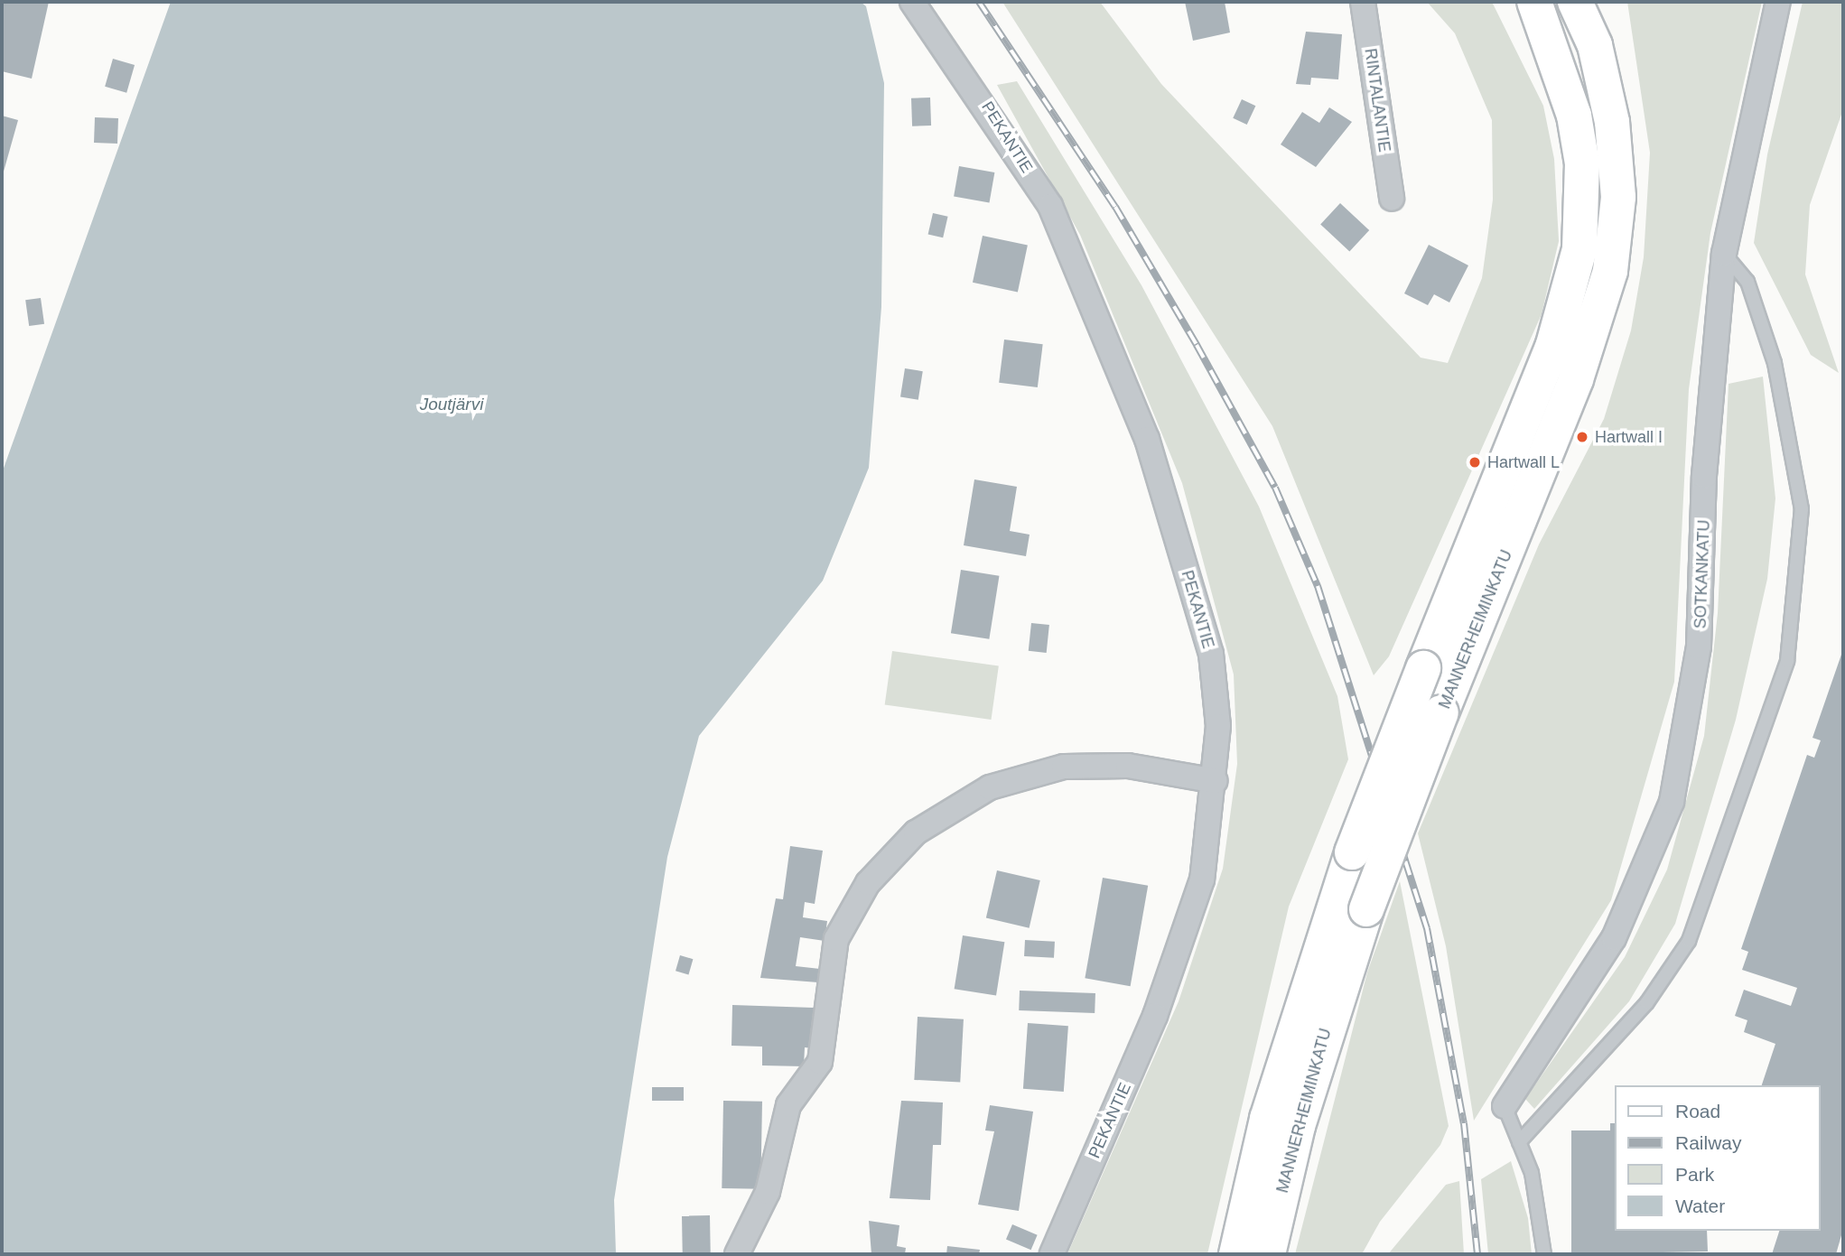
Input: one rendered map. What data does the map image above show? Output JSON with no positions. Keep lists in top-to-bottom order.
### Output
{
  "streets": {
    "main road": ["MANNERHEIMINKATU"],
    "street": ["RINTALANTIE", "PEKANTIE", "SOTKANKATU"]
  },
  "water": ["Joutjärvi"],
  "places": ["Hartwall I", "Hartwall L"],
  "legend": [
    "Road",
    "Railway",
    "Park",
    "Water"
  ]
}
